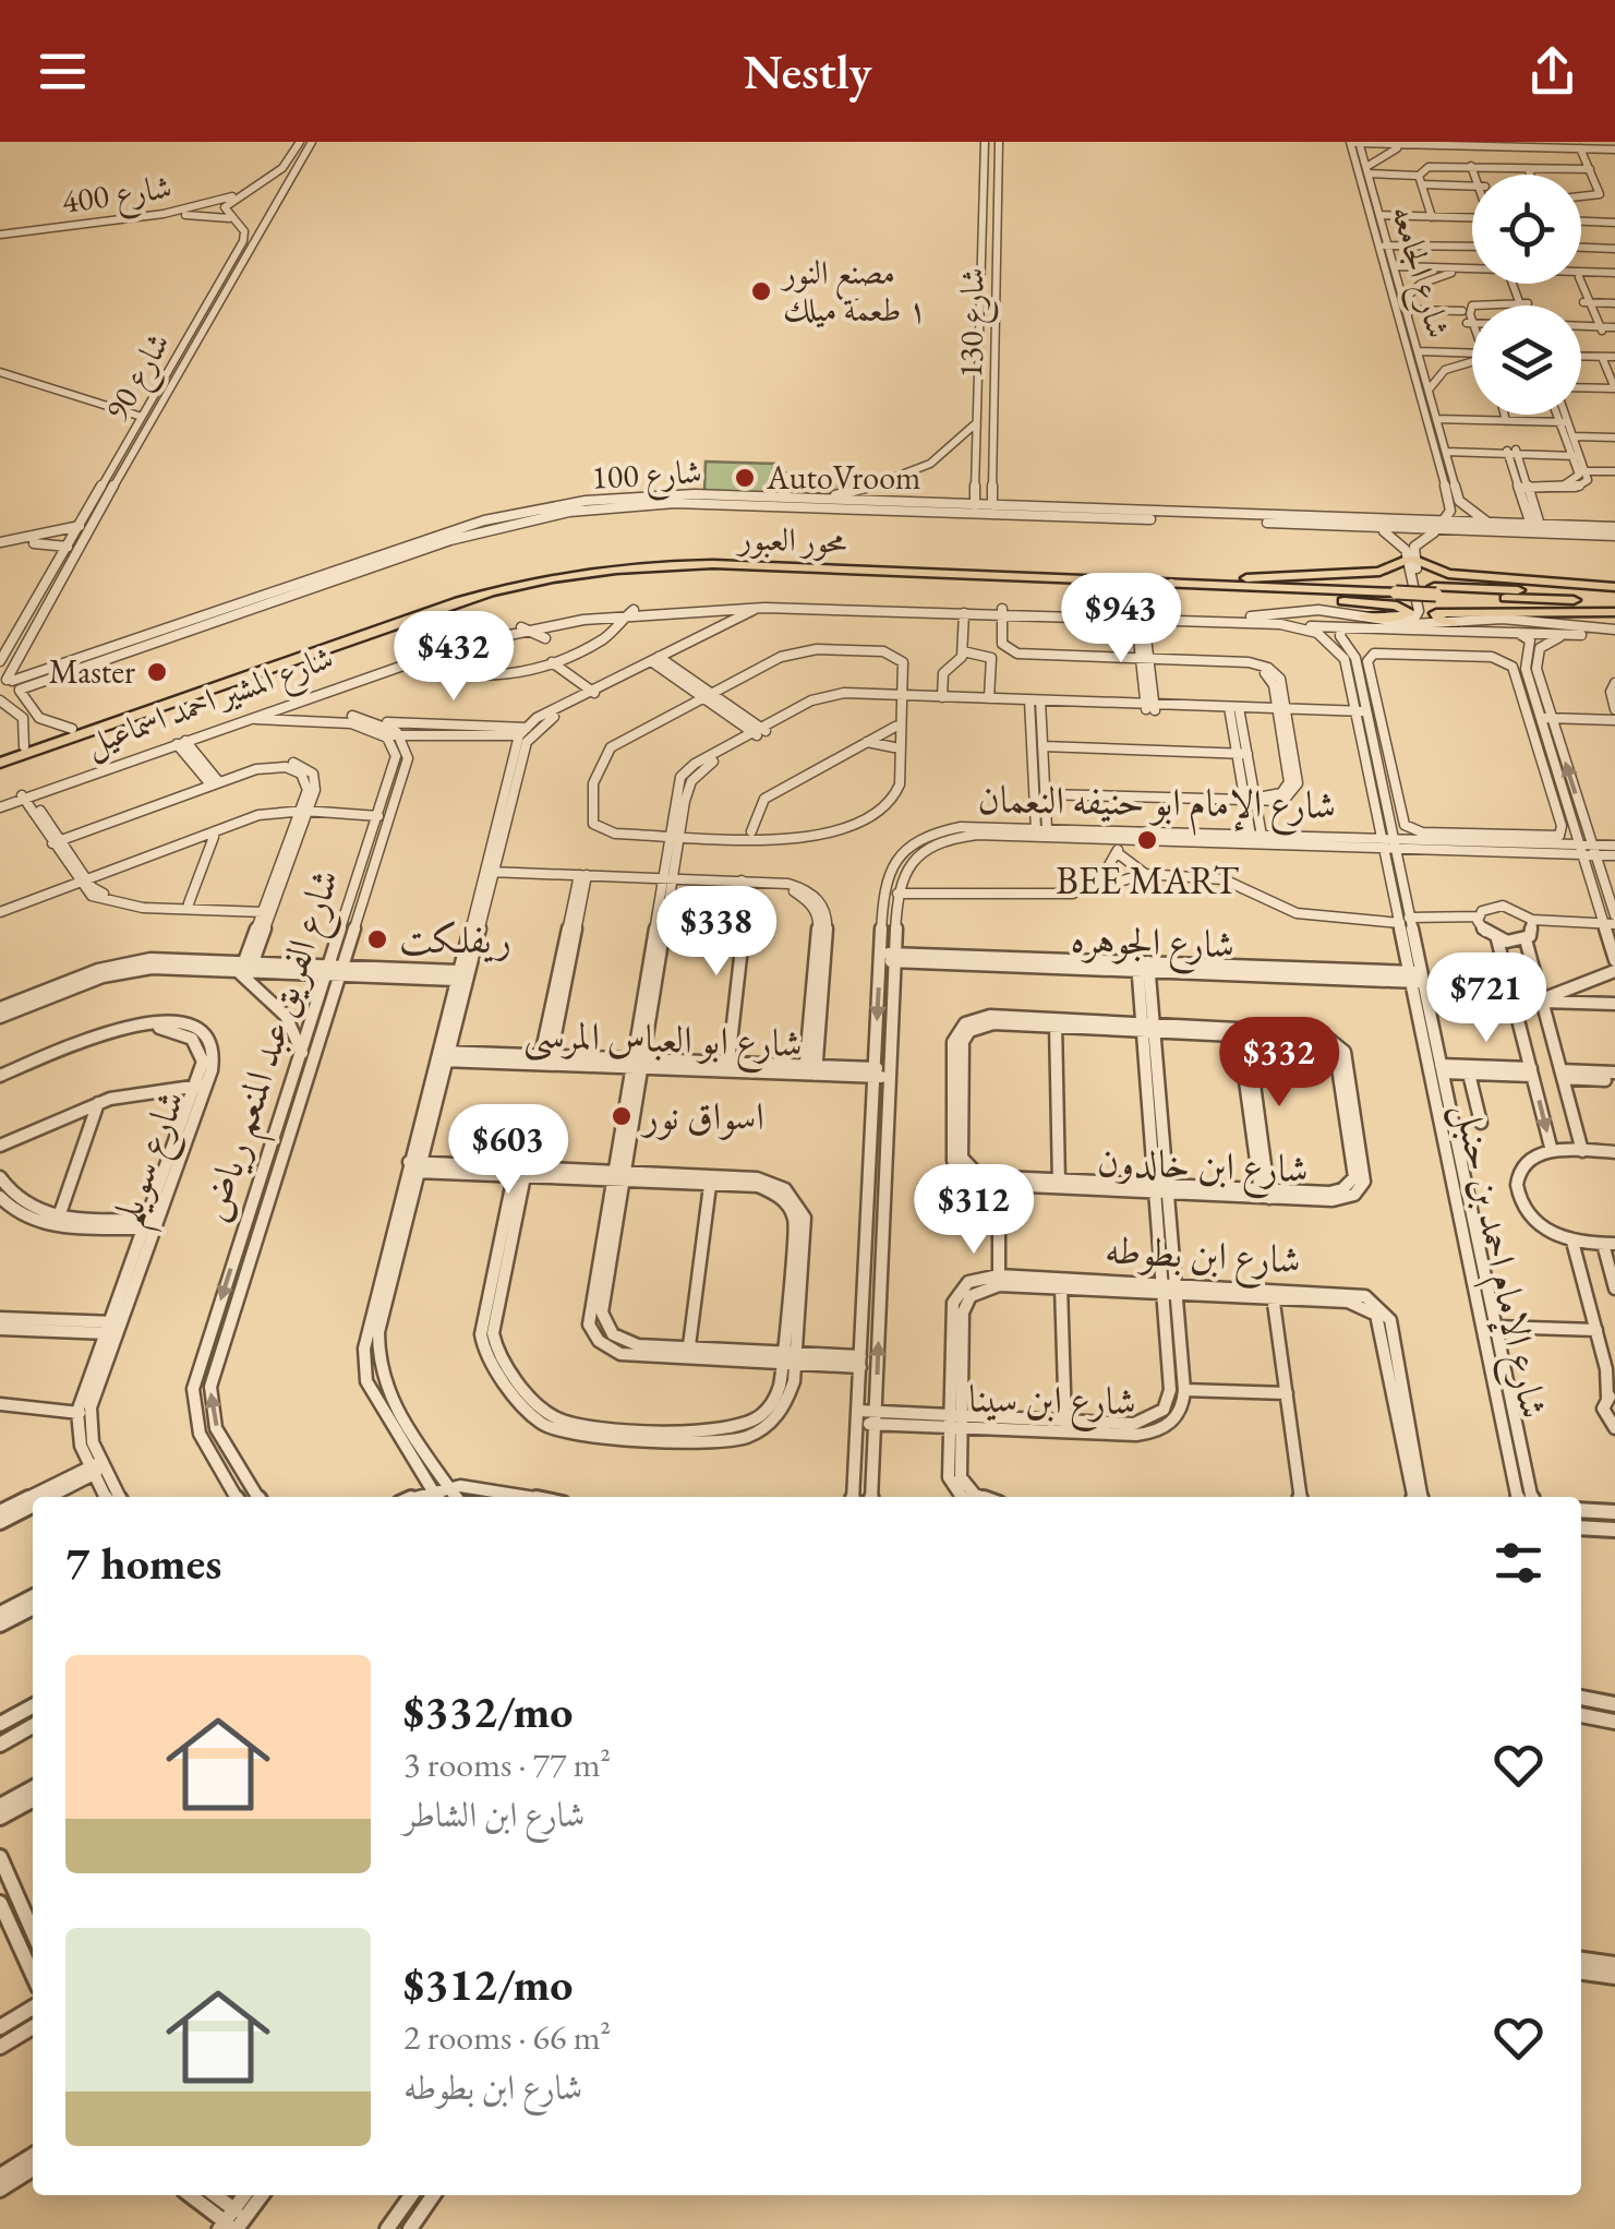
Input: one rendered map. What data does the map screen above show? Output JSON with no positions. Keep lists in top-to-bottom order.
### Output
{
  "streets": {
    "highway": ["محور العبور"],
    "street": [
      "شارع 400",
      "شارع الجامعه",
      "شارع 130",
      "شارع 90",
      "شارع 100",
      "شارع المشير احمد اسماعيل",
      "شارع الإمام ابو حنيفه النعمان",
      "شارع الجوهره",
      "شارع ابو العباس المرسى",
      "شارع الفريق عبد المنعم رياض",
      "شارع سويلم",
      "شارع ابن خالدون",
      "شارع ابن بطوطه",
      "شارع الإمام احمد بن حنبل",
      "شارع ابن سينا"
    ]
  },
  "crossings": [
    ["شارع الجامعه", "شارع 100"],
    ["شارع 130", "شارع 100"],
    ["شارع 90", "شارع 100"],
    ["شارع الإمام ابو حنيفه النعمان", "شارع الجوهره"],
    ["شارع الإمام ابو حنيفه النعمان", "شارع ابو العباس المرسى"],
    ["شارع الإمام ابو حنيفه النعمان", "شارع الإمام احمد بن حنبل"],
    ["شارع الإمام ابو حنيفه النعمان", "شارع ابن سينا"],
    ["شارع الجوهره", "شارع الإمام احمد بن حنبل"],
    ["شارع الجوهره", "شارع ابن سينا"],
    ["شارع ابن خالدون", "شارع ابن سينا"],
    ["شارع ابن بطوطه", "شارع ابن سينا"]
  ],
  "places": [
    "مصنع النور ١ طعمة ميلك",
    "AutoVroom",
    "Master",
    "BEE MART",
    "ريفلكت",
    "اسواق نور"
  ],
  "page": {
    "header": "Nestly",
    "price": [
      "$943",
      "$432",
      "$338",
      "$721",
      "$332",
      "$603",
      "$312"
    ],
    "heading": "7 homes",
    "list": [
      {
        "name": "$332/mo",
        "note": "3 rooms · 77 m² · شارع ابن الشاطر"
      },
      {
        "name": "$312/mo",
        "note": "2 rooms · 66 m² · شارع ابن بطوطه"
      }
    ]
  }
}
